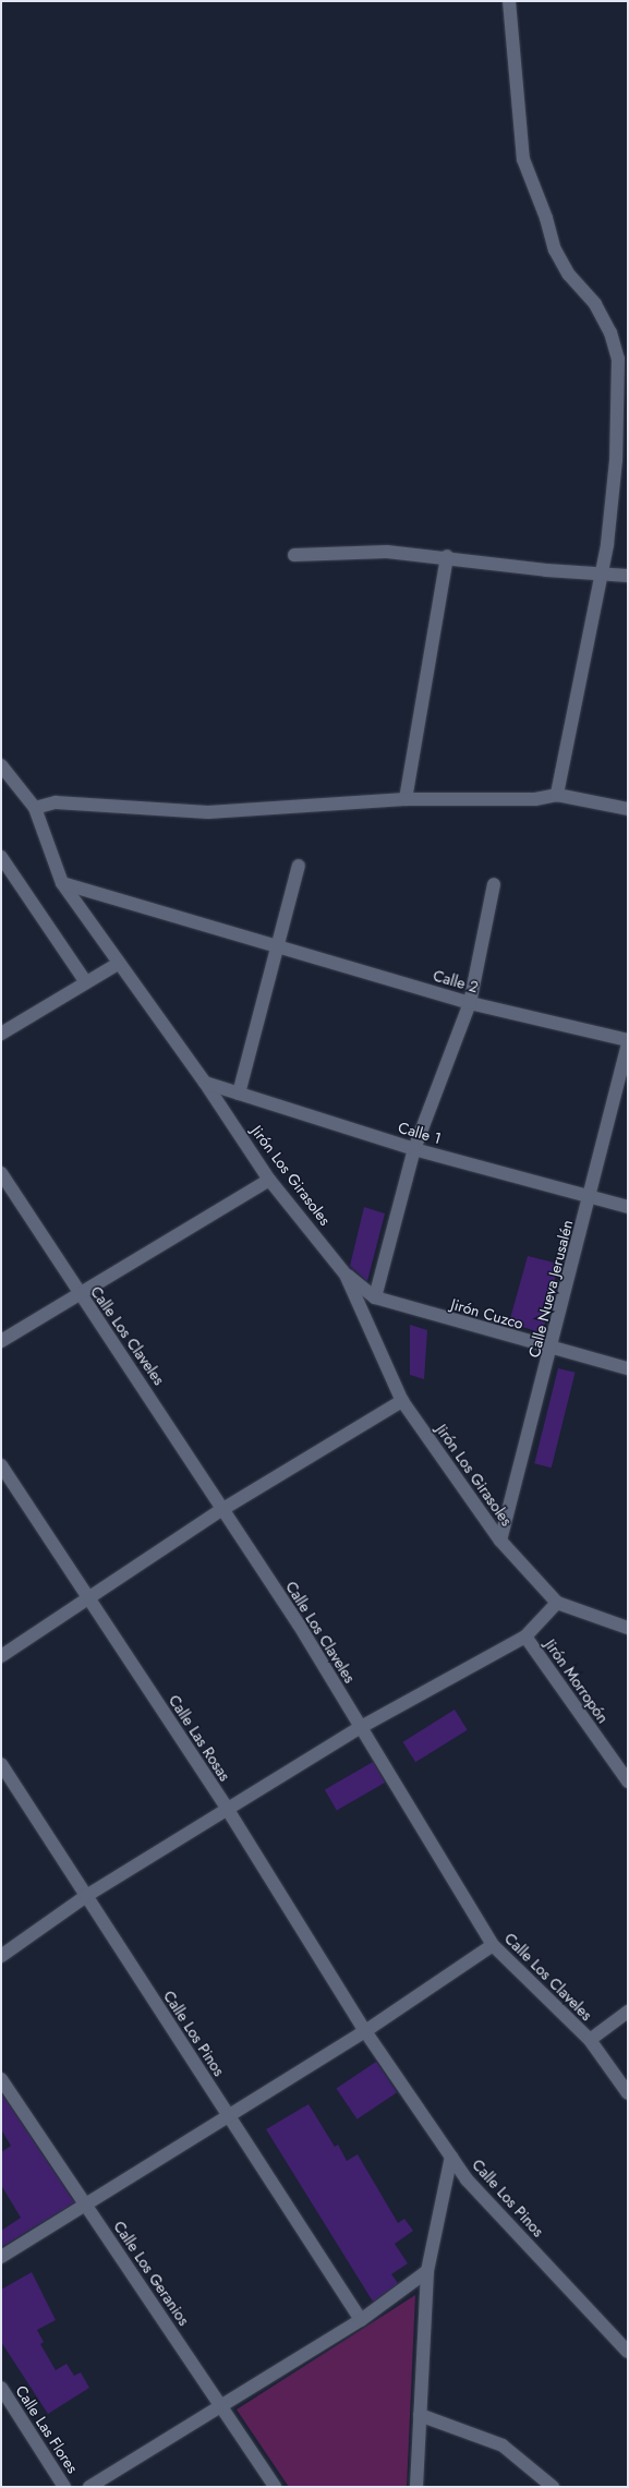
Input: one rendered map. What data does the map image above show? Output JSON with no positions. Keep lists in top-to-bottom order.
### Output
{
  "streets": {
    "street": [
      "Calle 2",
      "Calle 1",
      "Jirón Los Girasoles",
      "Calle Nueva Jerusalén",
      "Jirón Cuzco",
      "Calle Los Claveles",
      "Jirón Morropón",
      "Calle Las Rosas",
      "Calle Los Pinos",
      "Calle Los Geranios",
      "Calle Las Flores"
    ]
  },
  "crossings": [
    ["Calle 2", "Jirón Los Girasoles"],
    ["Calle 1", "Jirón Los Girasoles"],
    ["Calle 1", "Calle Nueva Jerusalén"],
    ["Jirón Los Girasoles", "Calle Nueva Jerusalén"],
    ["Jirón Los Girasoles", "Jirón Cuzco"],
    ["Jirón Los Girasoles", "Jirón Morropón"],
    ["Calle Nueva Jerusalén", "Jirón Cuzco"],
    ["Calle Las Rosas", "Calle Los Pinos"]
  ]
}
